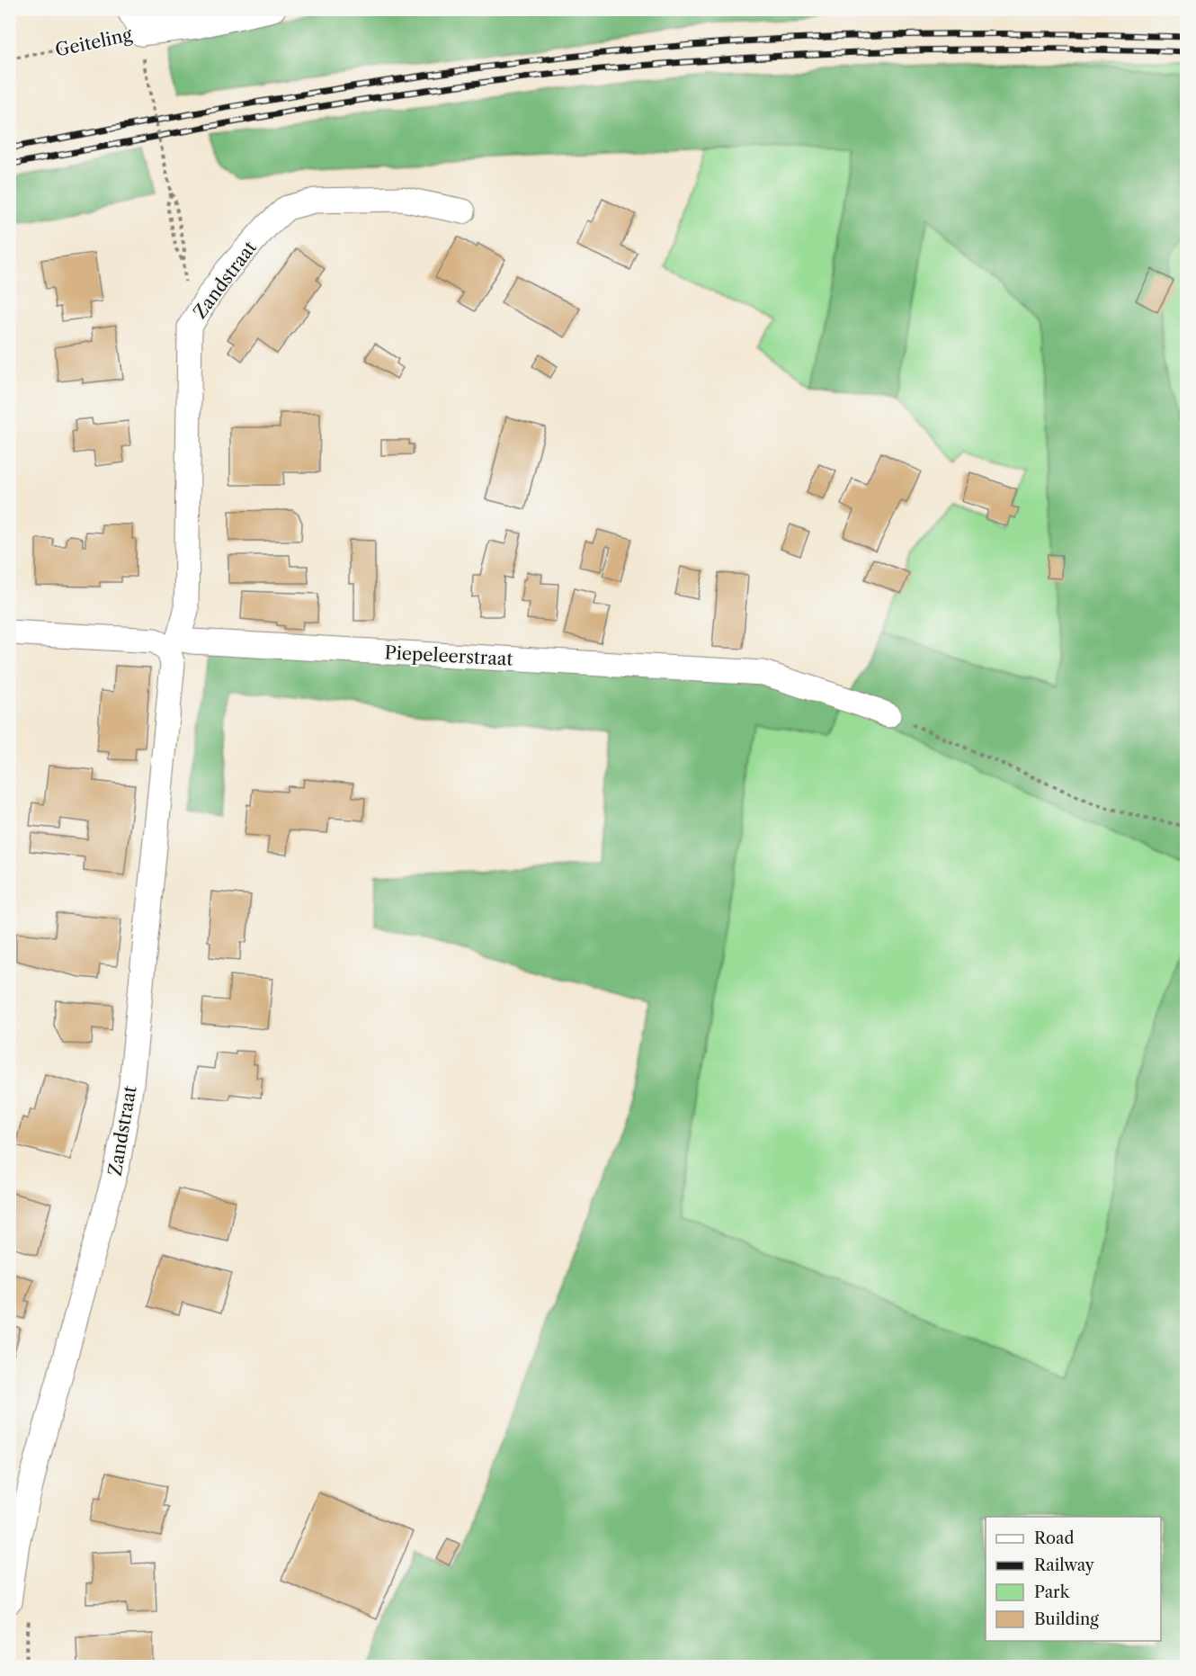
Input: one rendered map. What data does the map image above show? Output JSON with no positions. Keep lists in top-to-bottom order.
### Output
{
  "streets": {
    "street": ["Geiteling", "Zandstraat", "Piepeleerstraat"]
  },
  "crossings": [
    ["Zandstraat", "Piepeleerstraat"]
  ],
  "legend": [
    "Road",
    "Railway",
    "Park",
    "Building"
  ]
}
